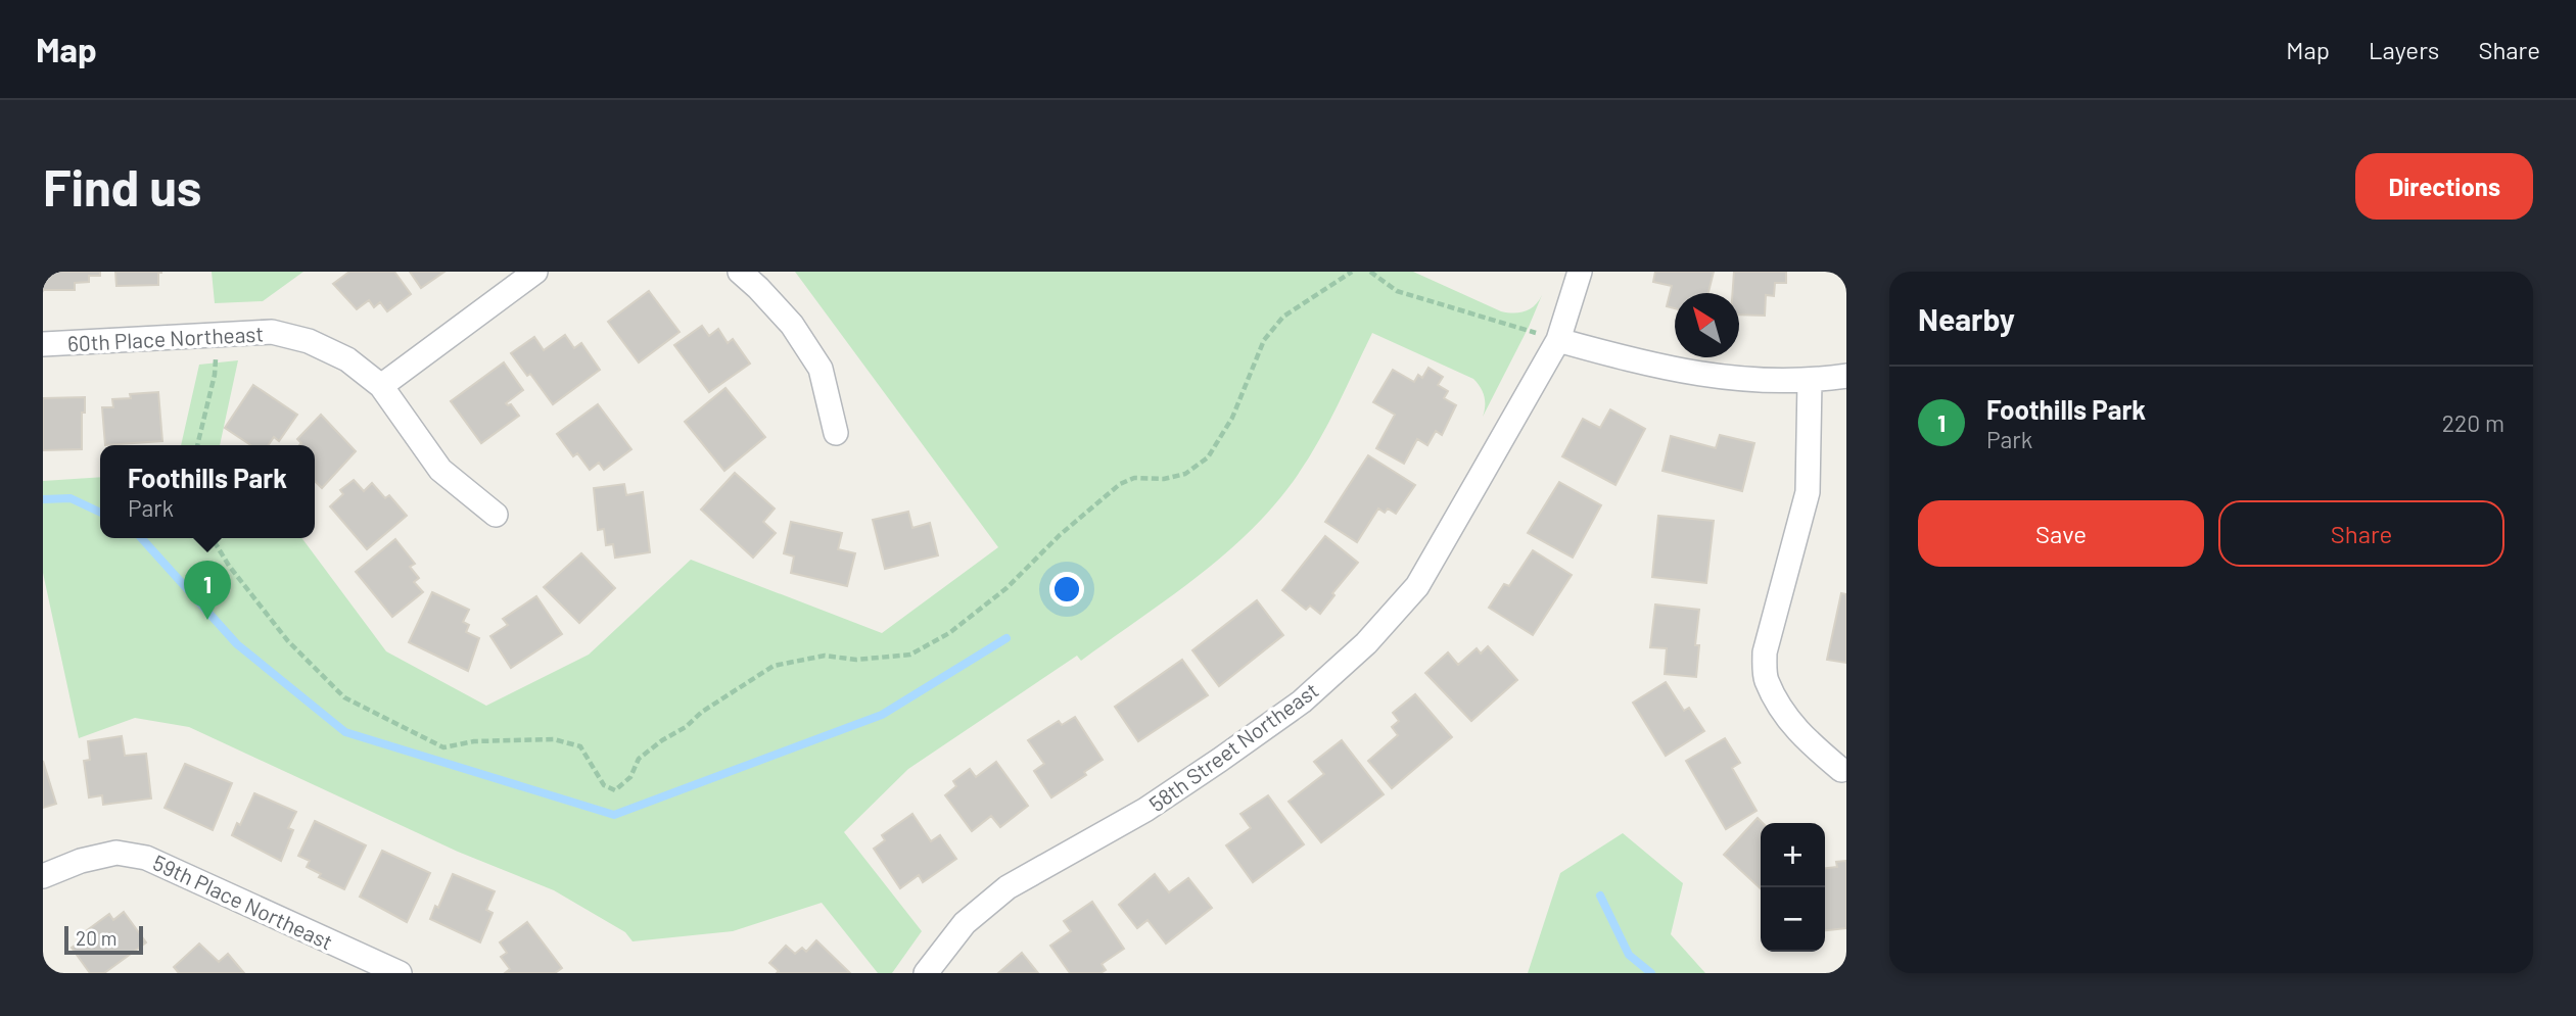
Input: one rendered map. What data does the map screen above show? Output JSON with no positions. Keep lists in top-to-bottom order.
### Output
{
  "streets": {
    "street": ["60th Place Northeast", "58th Street Northeast", "59th Place Northeast"]
  },
  "scale_bar": "20 m",
  "north": "top left",
  "page": {
    "header": "Map",
    "nav": ["Map", "Layers", "Share"],
    "buttons": [
      "Directions",
      ["Save", "Share"]
    ],
    "title": "Find us",
    "heading": "Nearby",
    "list": [
      {
        "mark": "1",
        "name": "Foothills Park",
        "note": "Park",
        "value": "220 m"
      }
    ],
    "popup": ["Foothills Park", "Park"],
    "pins": "1",
    "map_buttons": ["+", "−"],
    "scale": "20 m"
  }
}
